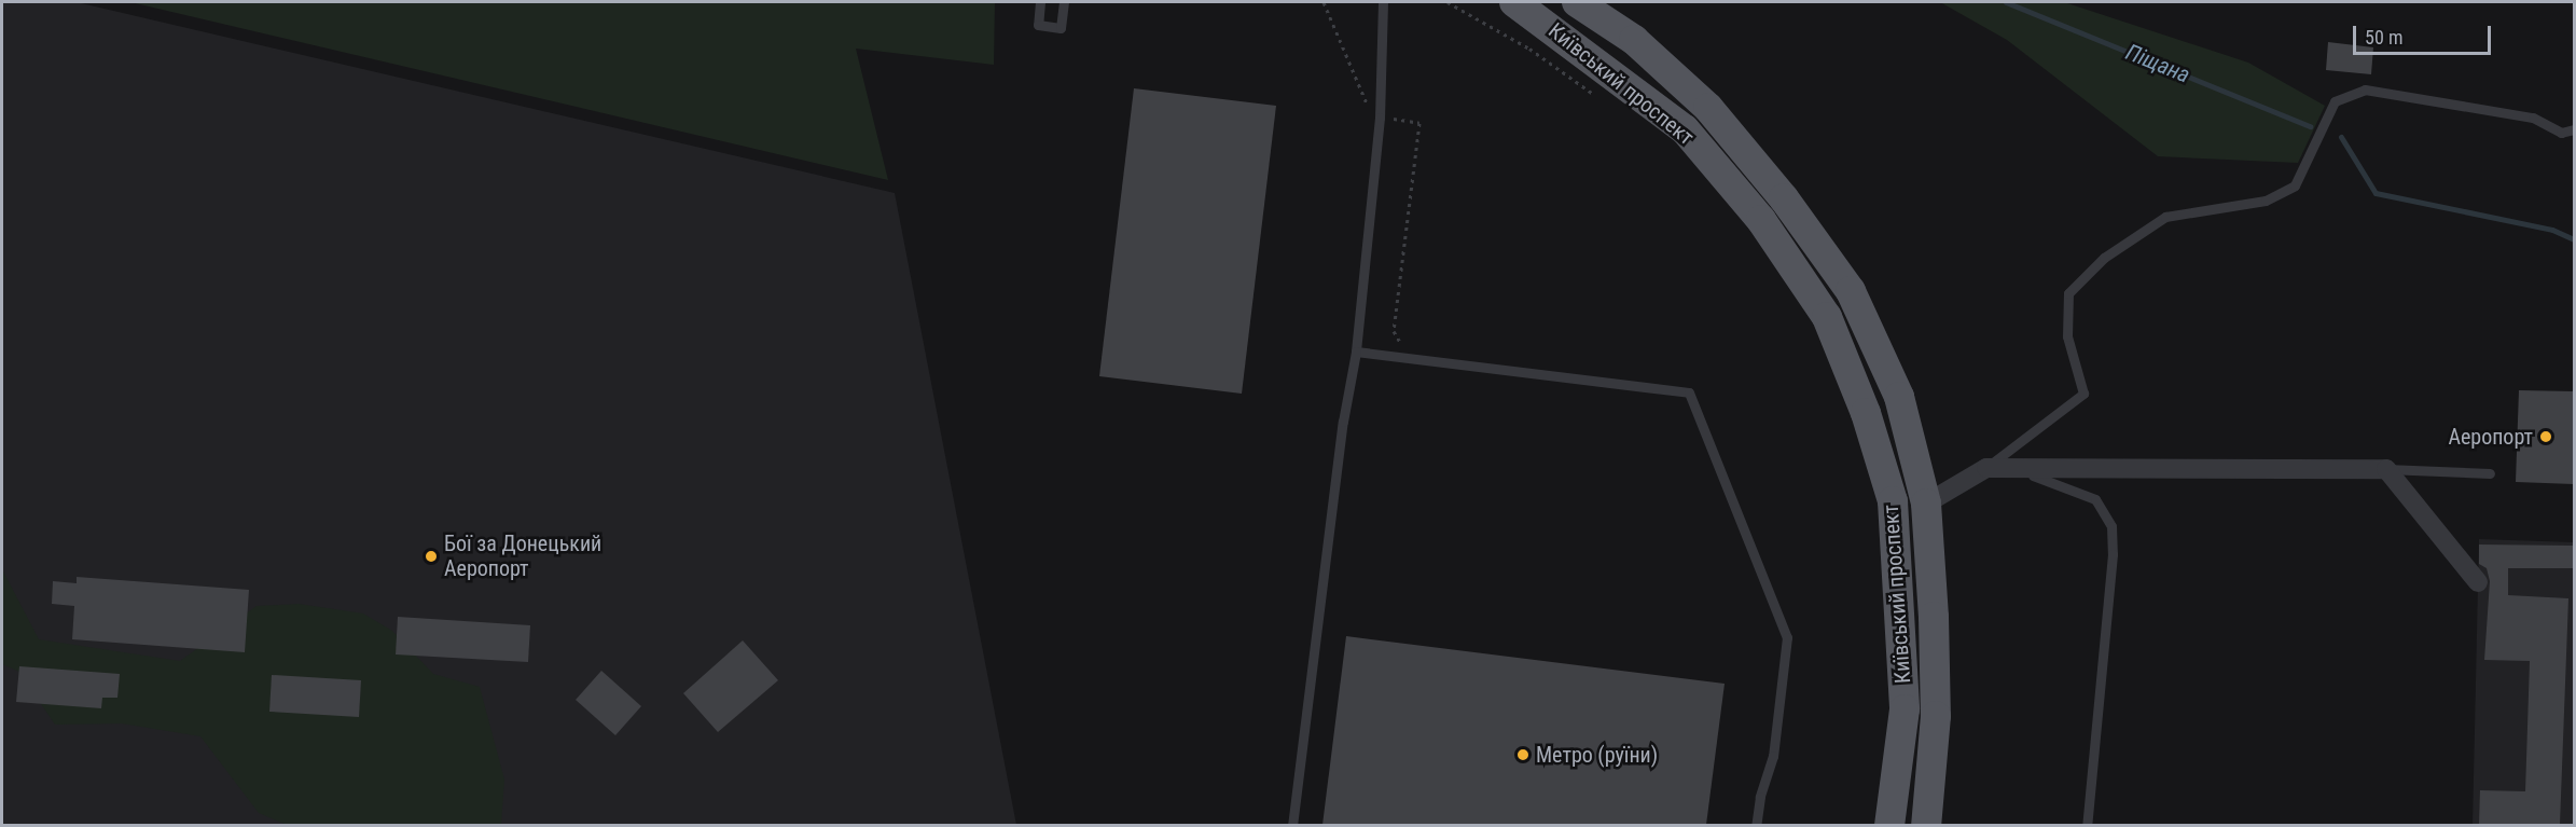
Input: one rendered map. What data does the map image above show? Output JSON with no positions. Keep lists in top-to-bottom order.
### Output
{
  "streets": {
    "main road": ["Київський проспект"]
  },
  "water": ["Піщана"],
  "places": ["Аеропорт", "Бої за Донецький Аеропорт", "Метро (руїни)"],
  "scale_bar": "50 m"
}
